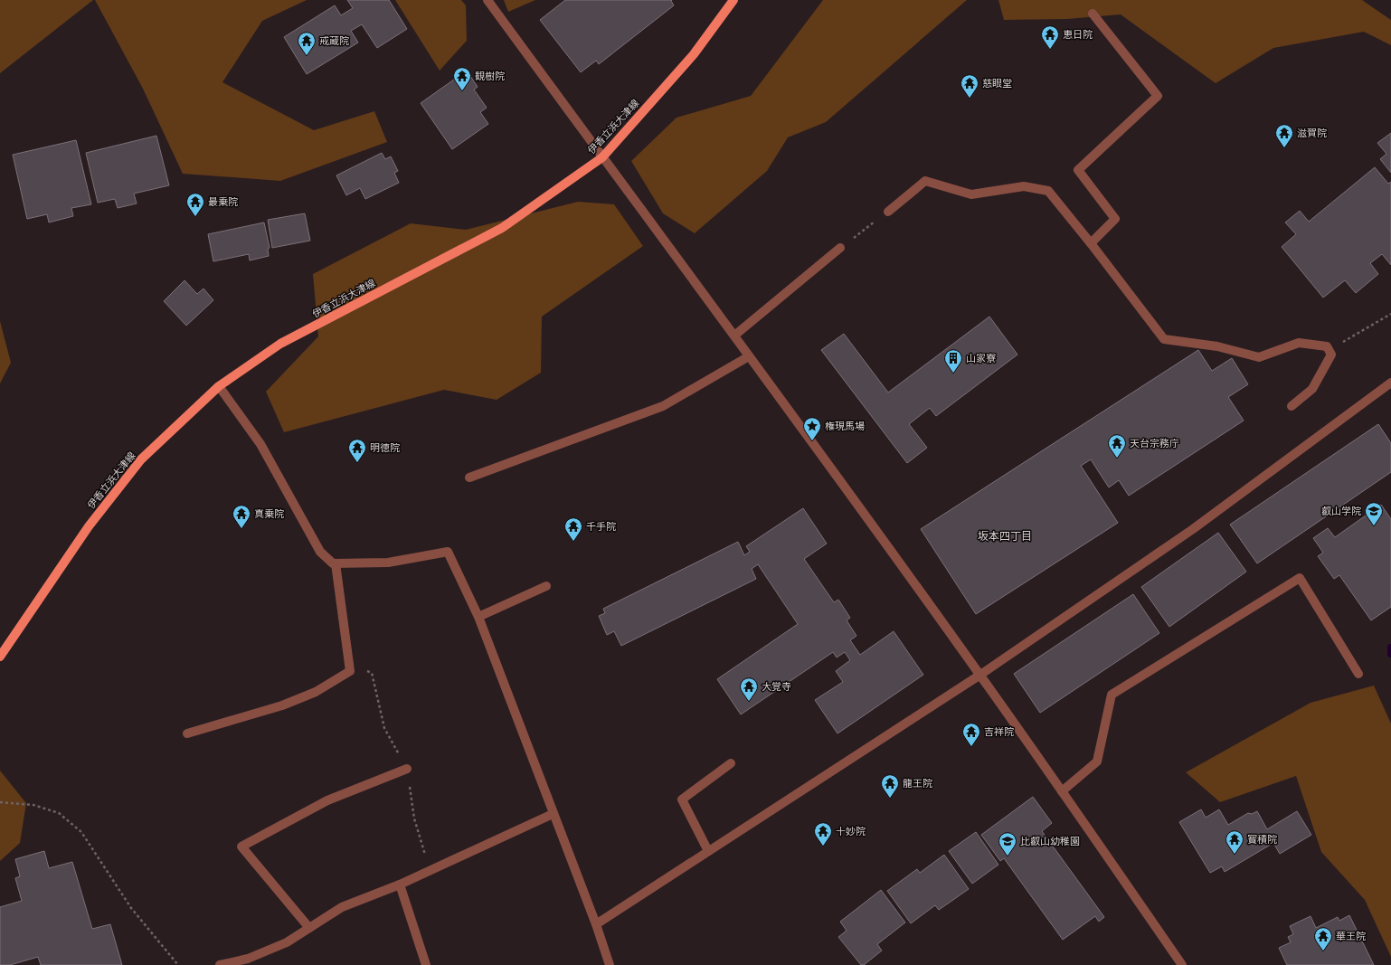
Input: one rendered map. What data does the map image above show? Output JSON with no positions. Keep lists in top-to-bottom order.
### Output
{
  "streets": {
    "main road": ["伊香立浜大津線"]
  },
  "districts": ["坂本四丁目"],
  "places": {
    "temple": [
      "恵日院",
      "戒蔵院",
      "観樹院",
      "慈眼堂",
      "滋賀院",
      "最乗院",
      "天台宗務庁",
      "明徳院",
      "真乗院",
      "千手院",
      "大覚寺",
      "吉祥院",
      "龍王院",
      "十妙院",
      "寳積院",
      "華王院"
    ],
    "building": ["山家寮"],
    "place": ["権現馬場"],
    "school or university": ["叡山学院", "比叡山幼稚園"]
  }
}
